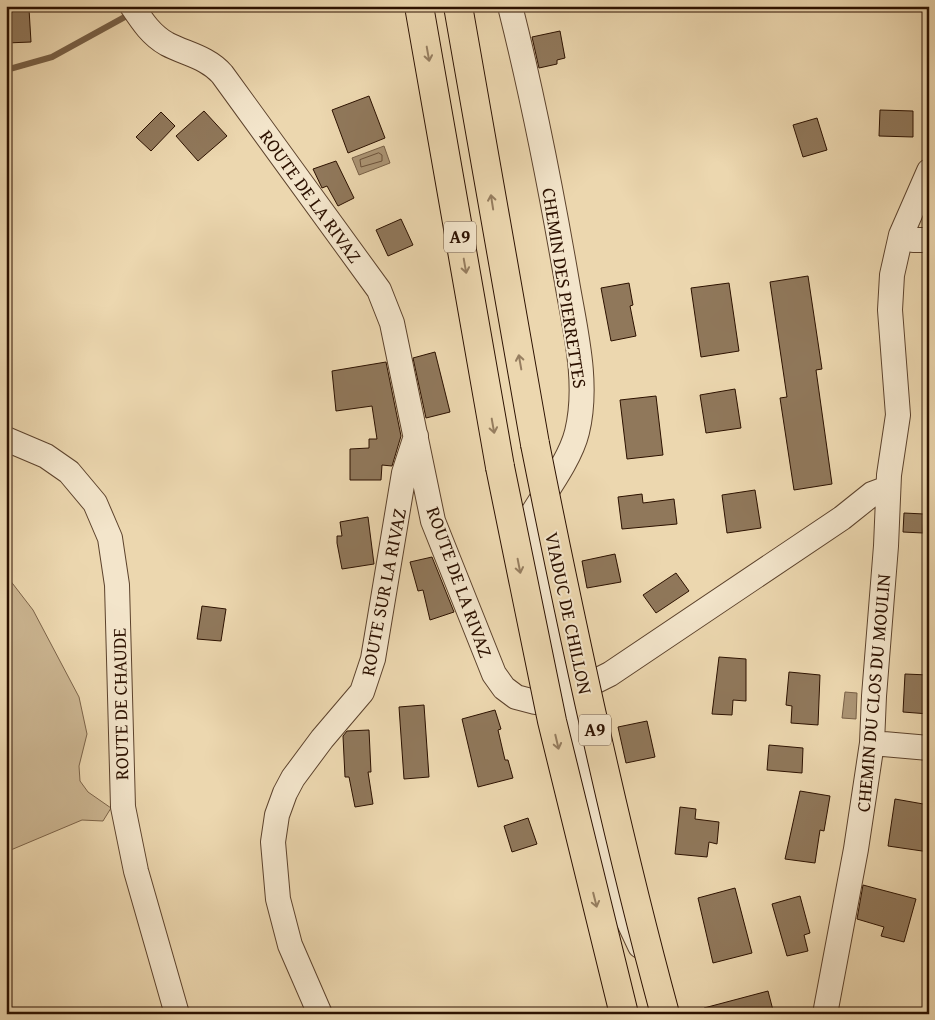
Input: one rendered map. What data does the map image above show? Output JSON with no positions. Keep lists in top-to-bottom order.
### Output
{
  "streets": {
    "highway": ["A9", "VIADUC DE CHILLON"],
    "street": [
      "ROUTE DE LA RIVAZ",
      "CHEMIN DES PIERRETTES",
      "ROUTE SUR LA RIVAZ",
      "CHEMIN DU CLOS DU MOULIN",
      "ROUTE DE CHAUDE"
    ]
  },
  "crossings": [
    ["ROUTE DE LA RIVAZ", "CHEMIN DES PIERRETTES"],
    ["ROUTE DE LA RIVAZ", "ROUTE SUR LA RIVAZ"],
    ["ROUTE DE LA RIVAZ", "CHEMIN DU CLOS DU MOULIN"]
  ]
}
